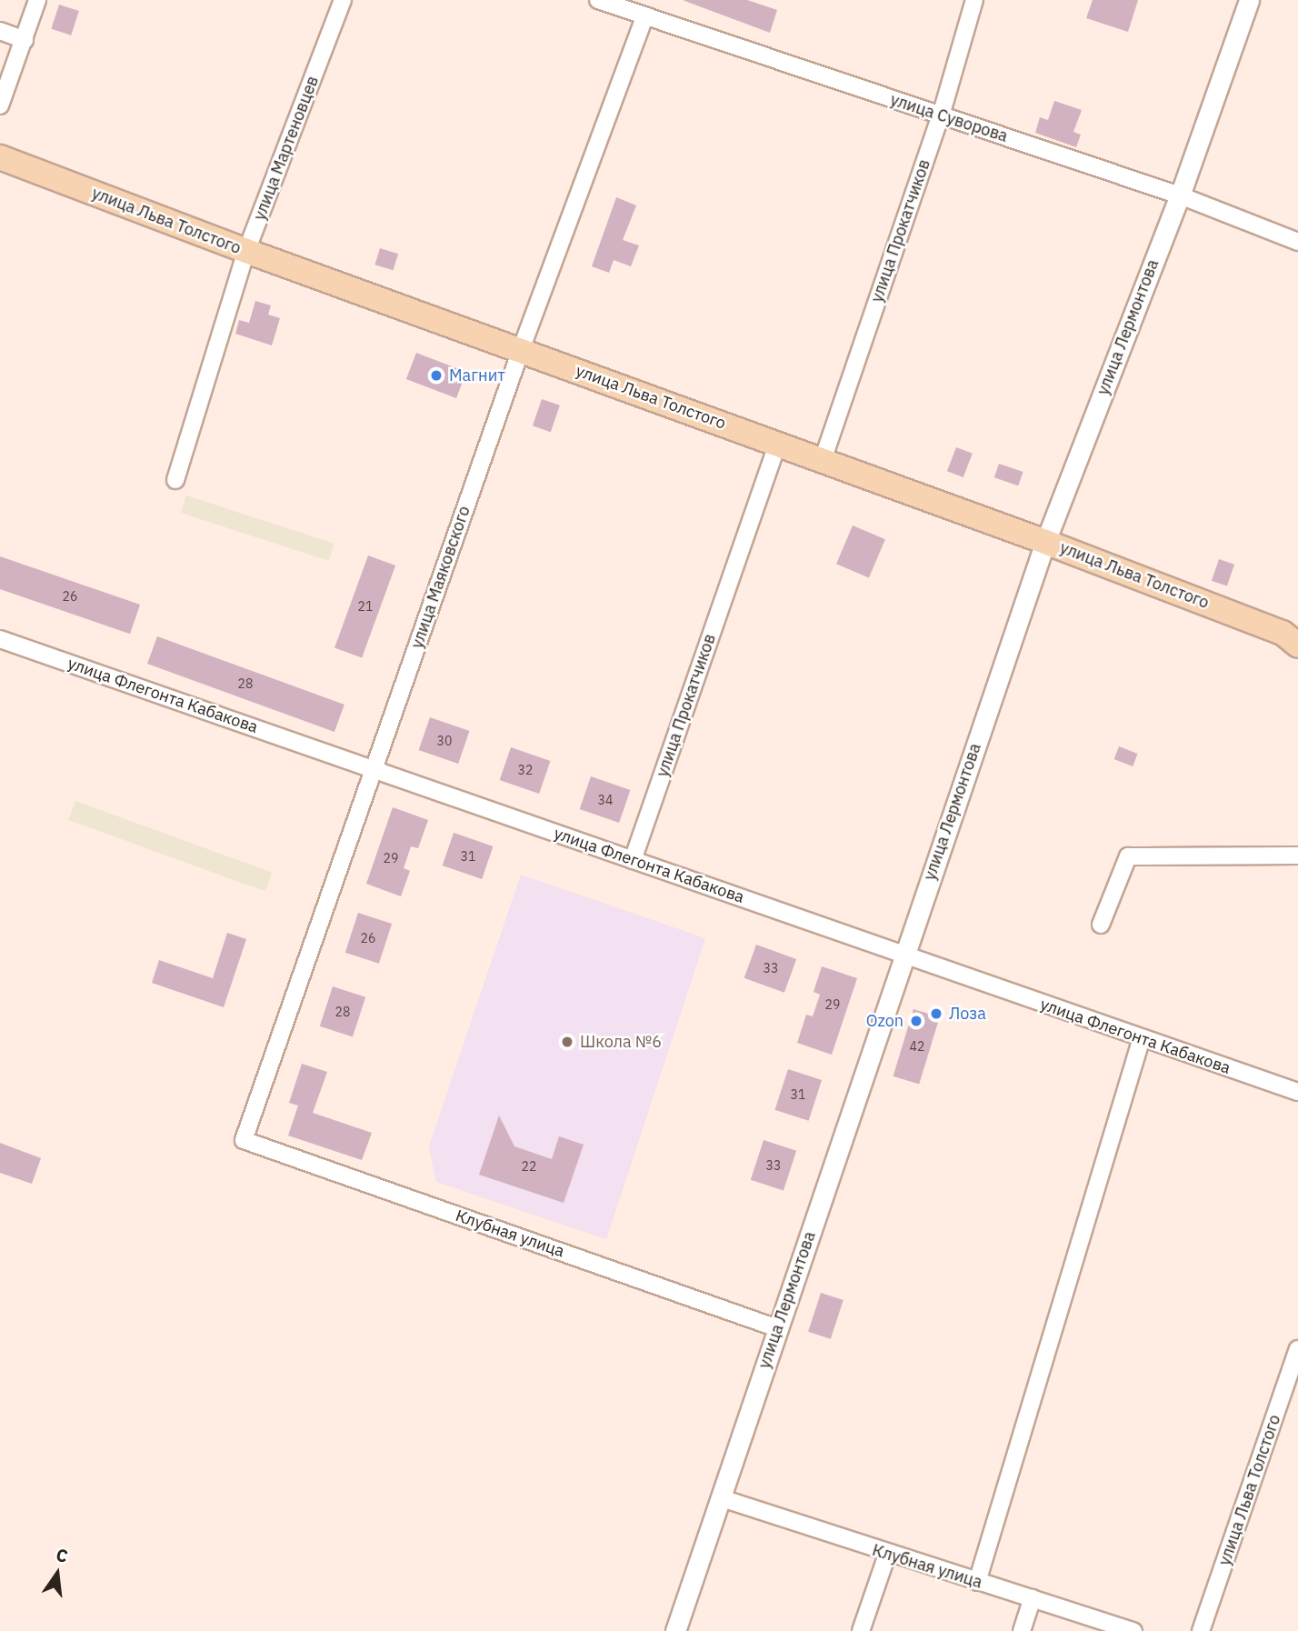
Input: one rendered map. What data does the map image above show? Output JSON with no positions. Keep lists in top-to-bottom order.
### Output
{
  "streets": {
    "main road": ["улица Льва Толстого"],
    "street": [
      "улица Суворова",
      "улица Мартеновцев",
      "улица Прокатчиков",
      "улица Лермонтова",
      "улица Маяковского",
      "улица Флегонта Кабакова",
      "Клубная улица"
    ]
  },
  "crossings": [
    ["улица Суворова", "улица Прокатчиков"],
    ["улица Суворова", "улица Лермонтова"],
    ["улица Суворова", "улица Маяковского"],
    ["улица Мартеновцев", "улица Льва Толстого"],
    ["улица Льва Толстого", "улица Прокатчиков"],
    ["улица Льва Толстого", "улица Лермонтова"],
    ["улица Льва Толстого", "улица Маяковского"],
    ["улица Прокатчиков", "улица Флегонта Кабакова"],
    ["улица Лермонтова", "улица Флегонта Кабакова"],
    ["улица Лермонтова", "Клубная улица"],
    ["улица Маяковского", "улица Флегонта Кабакова"],
    ["улица Маяковского", "Клубная улица"]
  ],
  "places": [
    "Магнит",
    "Лоза",
    "Ozon",
    "Школа №6"
  ],
  "house_numbers": [
    "26",
    "21",
    "28",
    "30",
    "32",
    "34",
    "31",
    "29",
    "26",
    "33",
    "29",
    "28",
    "42",
    "31",
    "33",
    "22"
  ],
  "north": "top"
}
